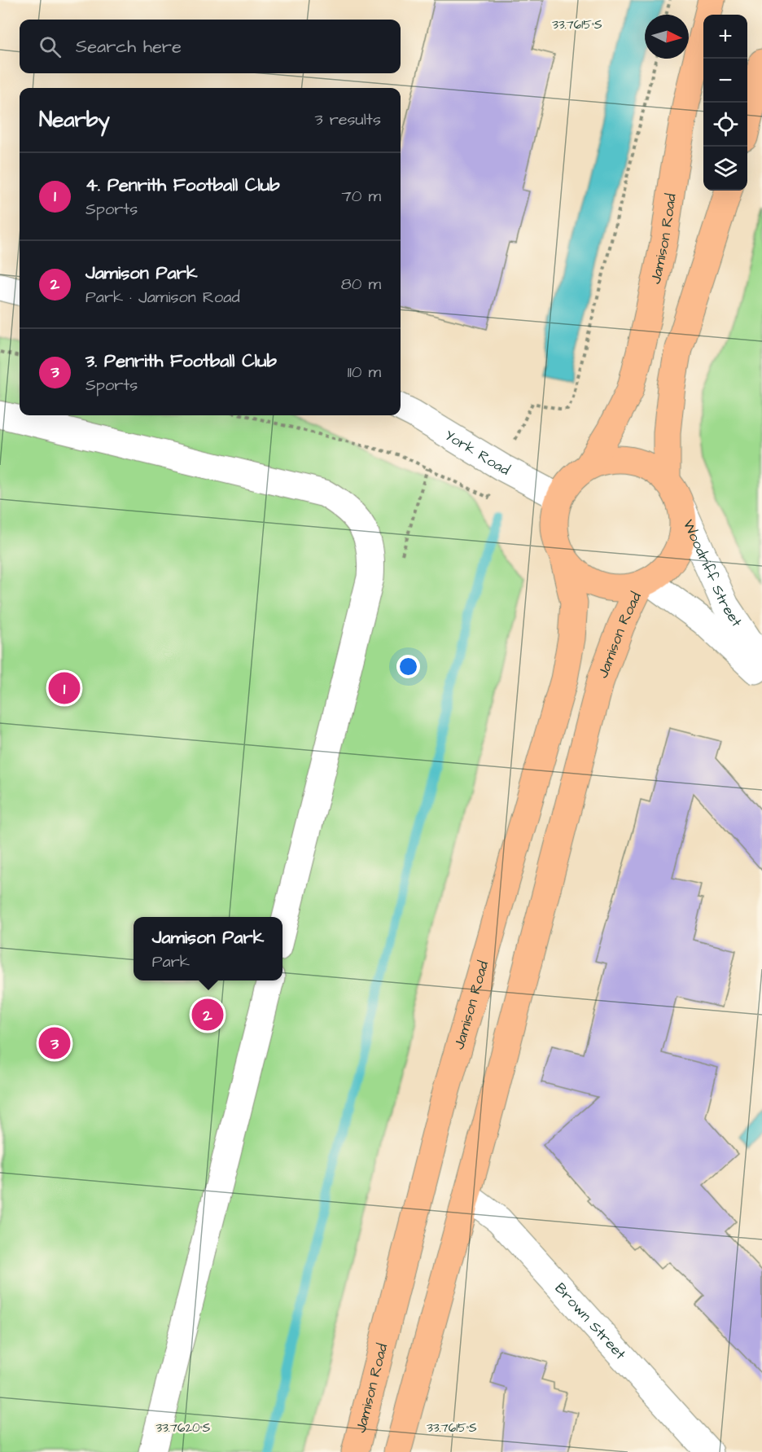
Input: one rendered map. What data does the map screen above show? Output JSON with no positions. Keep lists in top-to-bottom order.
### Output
{
  "streets": {
    "main road": ["Jamison Road"],
    "street": ["York Road", "Woodriff Street", "Brown Street"]
  },
  "crossings": [
    ["Jamison Road", "York Road"],
    ["Jamison Road", "Woodriff Street"],
    ["Jamison Road", "Brown Street"],
    ["York Road", "Woodriff Street"]
  ],
  "north": "right",
  "page": {
    "map_buttons": ["+", "−"],
    "search": "Search here",
    "heading": ["Nearby", "3 results"],
    "list": [
      {
        "mark": "1",
        "name": "4. Penrith Football Club",
        "note": "Sports",
        "value": "70 m"
      },
      {
        "mark": "2",
        "name": "Jamison Park",
        "note": "Park · Jamison Road",
        "value": "80 m"
      },
      {
        "mark": "3",
        "name": "3. Penrith Football Club",
        "note": "Sports",
        "value": "110 m"
      }
    ],
    "pins": ["1", "2", "3"],
    "popup": ["Jamison Park", "Park"]
  },
  "coordinates": ["33.7615°S", "33.7620°S"]
}
